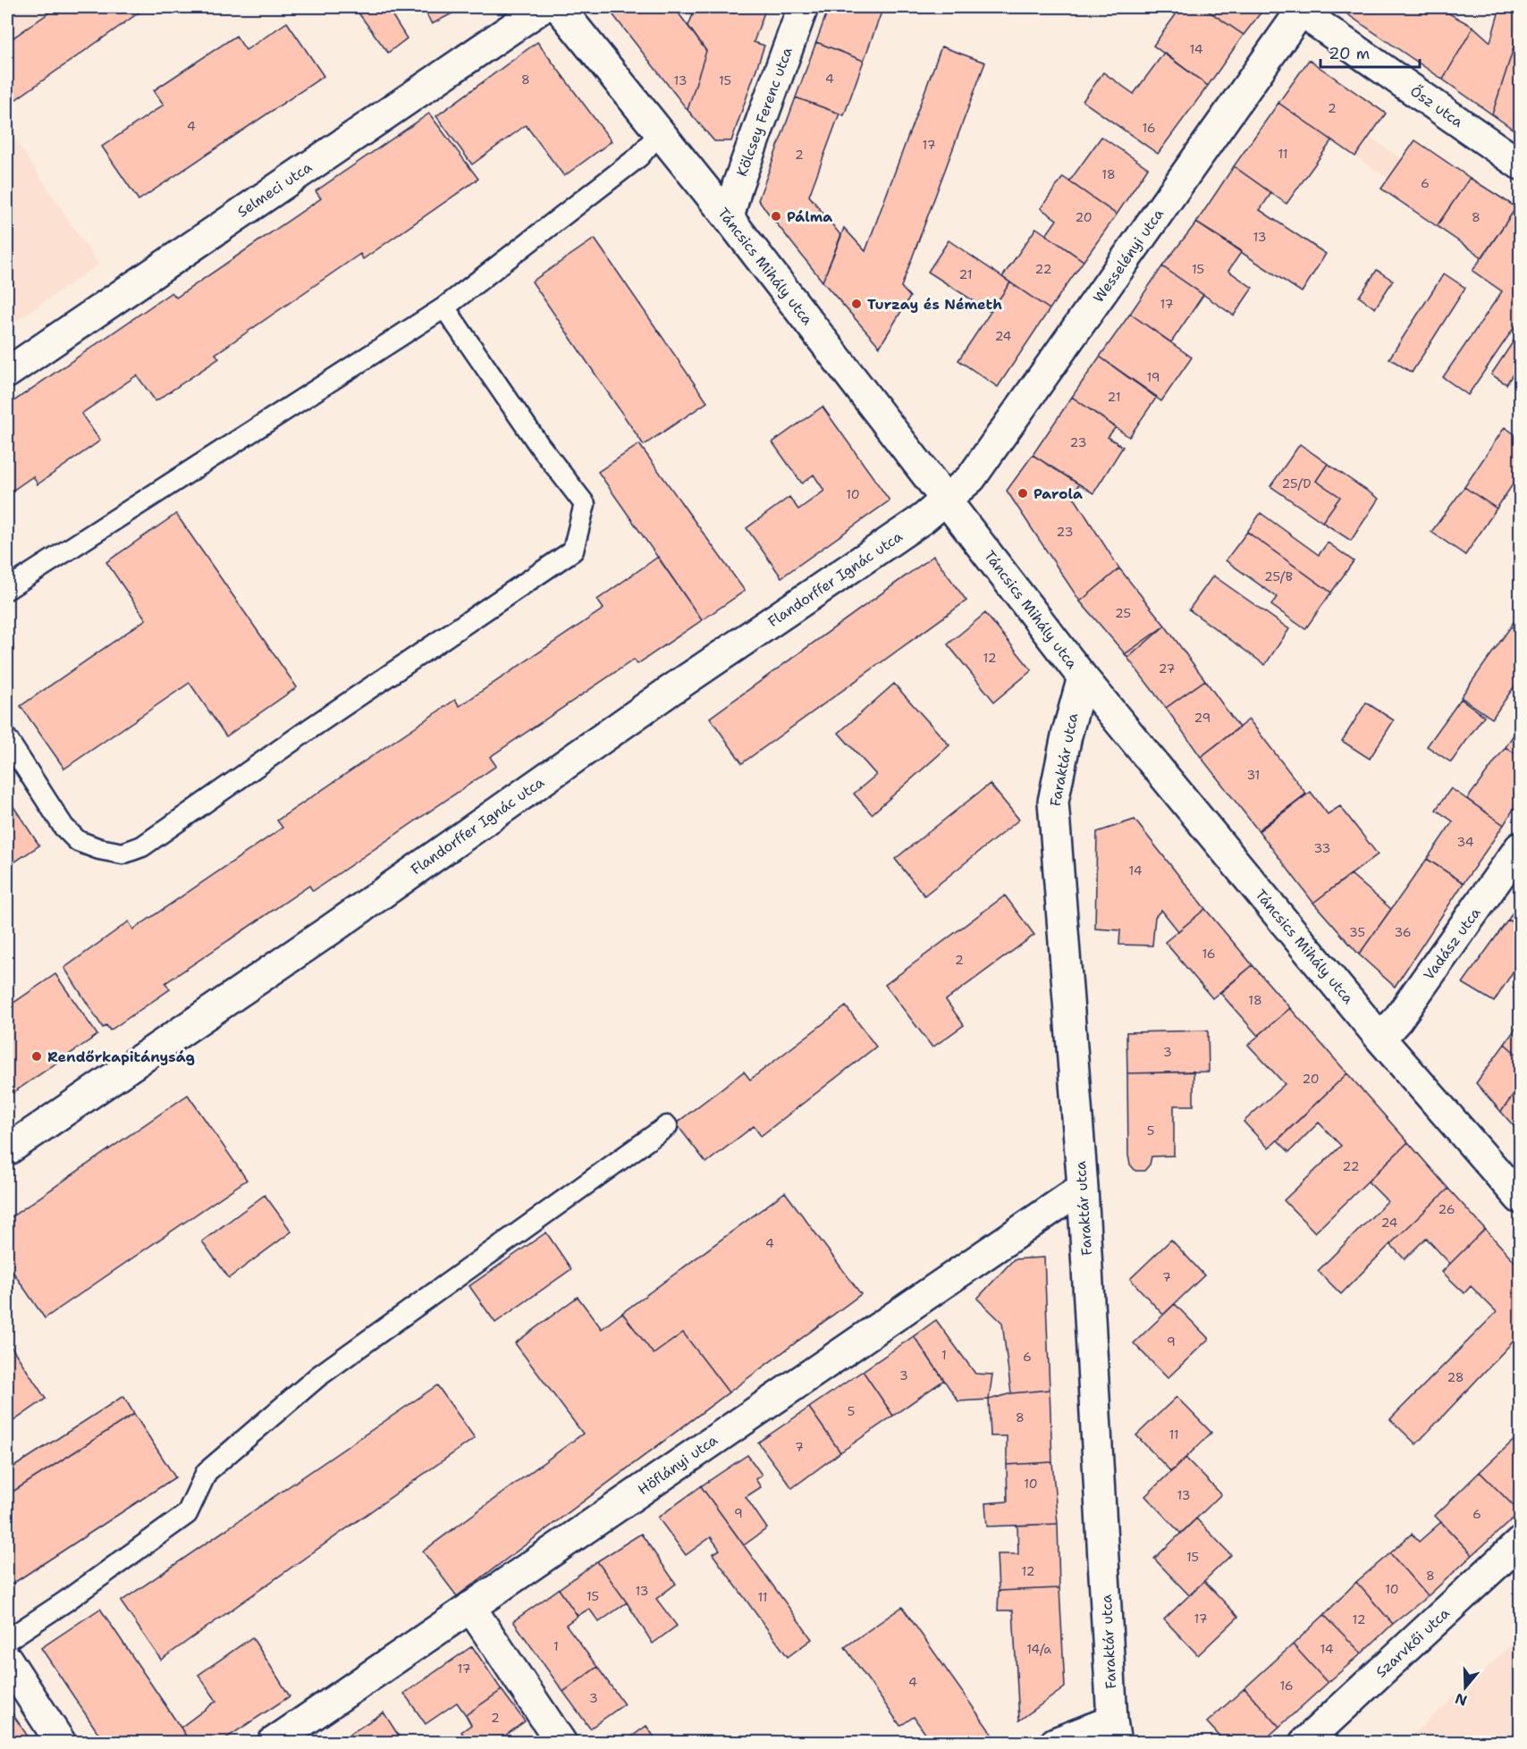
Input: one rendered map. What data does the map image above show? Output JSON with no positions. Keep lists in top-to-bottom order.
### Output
{
  "streets": {
    "street": [
      "Ősz utca",
      "Kölcsey Ferenc utca",
      "Selmeci utca",
      "Wesselényi utca",
      "Táncsics Mihály utca",
      "Flandorffer Ignác utca",
      "Faraktár utca",
      "Vadász utca",
      "Höflányi utca",
      "Szarvkői utca"
    ]
  },
  "crossings": [
    ["Ősz utca", "Wesselényi utca"],
    ["Kölcsey Ferenc utca", "Táncsics Mihály utca"],
    ["Wesselényi utca", "Táncsics Mihály utca"],
    ["Wesselényi utca", "Flandorffer Ignác utca"],
    ["Táncsics Mihály utca", "Flandorffer Ignác utca"],
    ["Táncsics Mihály utca", "Faraktár utca"],
    ["Táncsics Mihály utca", "Vadász utca"],
    ["Faraktár utca", "Höflányi utca"]
  ],
  "places": [
    "Pálma",
    "Turzay és Németh",
    "Parola",
    "Rendőrkapitányság"
  ],
  "house_numbers": [
    "14",
    "4",
    "8",
    "13",
    "15",
    "2",
    "4",
    "16",
    "17",
    "11",
    "2",
    "18",
    "6",
    "20",
    "8",
    "13",
    "22",
    "15",
    "21",
    "17",
    "24",
    "19",
    "21",
    "23",
    "25/D",
    "10",
    "23",
    "25/B",
    "25",
    "12",
    "27",
    "29",
    "31",
    "34",
    "33",
    "14",
    "35",
    "36",
    "16",
    "2",
    "18",
    "3",
    "20",
    "5",
    "22",
    "26",
    "24",
    "4",
    "7",
    "9",
    "1",
    "6",
    "3",
    "28",
    "5",
    "8",
    "11",
    "7",
    "10",
    "13",
    "9",
    "6",
    "15",
    "12",
    "8",
    "10",
    "13",
    "15",
    "11",
    "17",
    "12",
    "1",
    "14/a",
    "14",
    "17",
    "4",
    "16",
    "3",
    "2"
  ],
  "scale_bar": "20 m",
  "north": "bottom"
}
